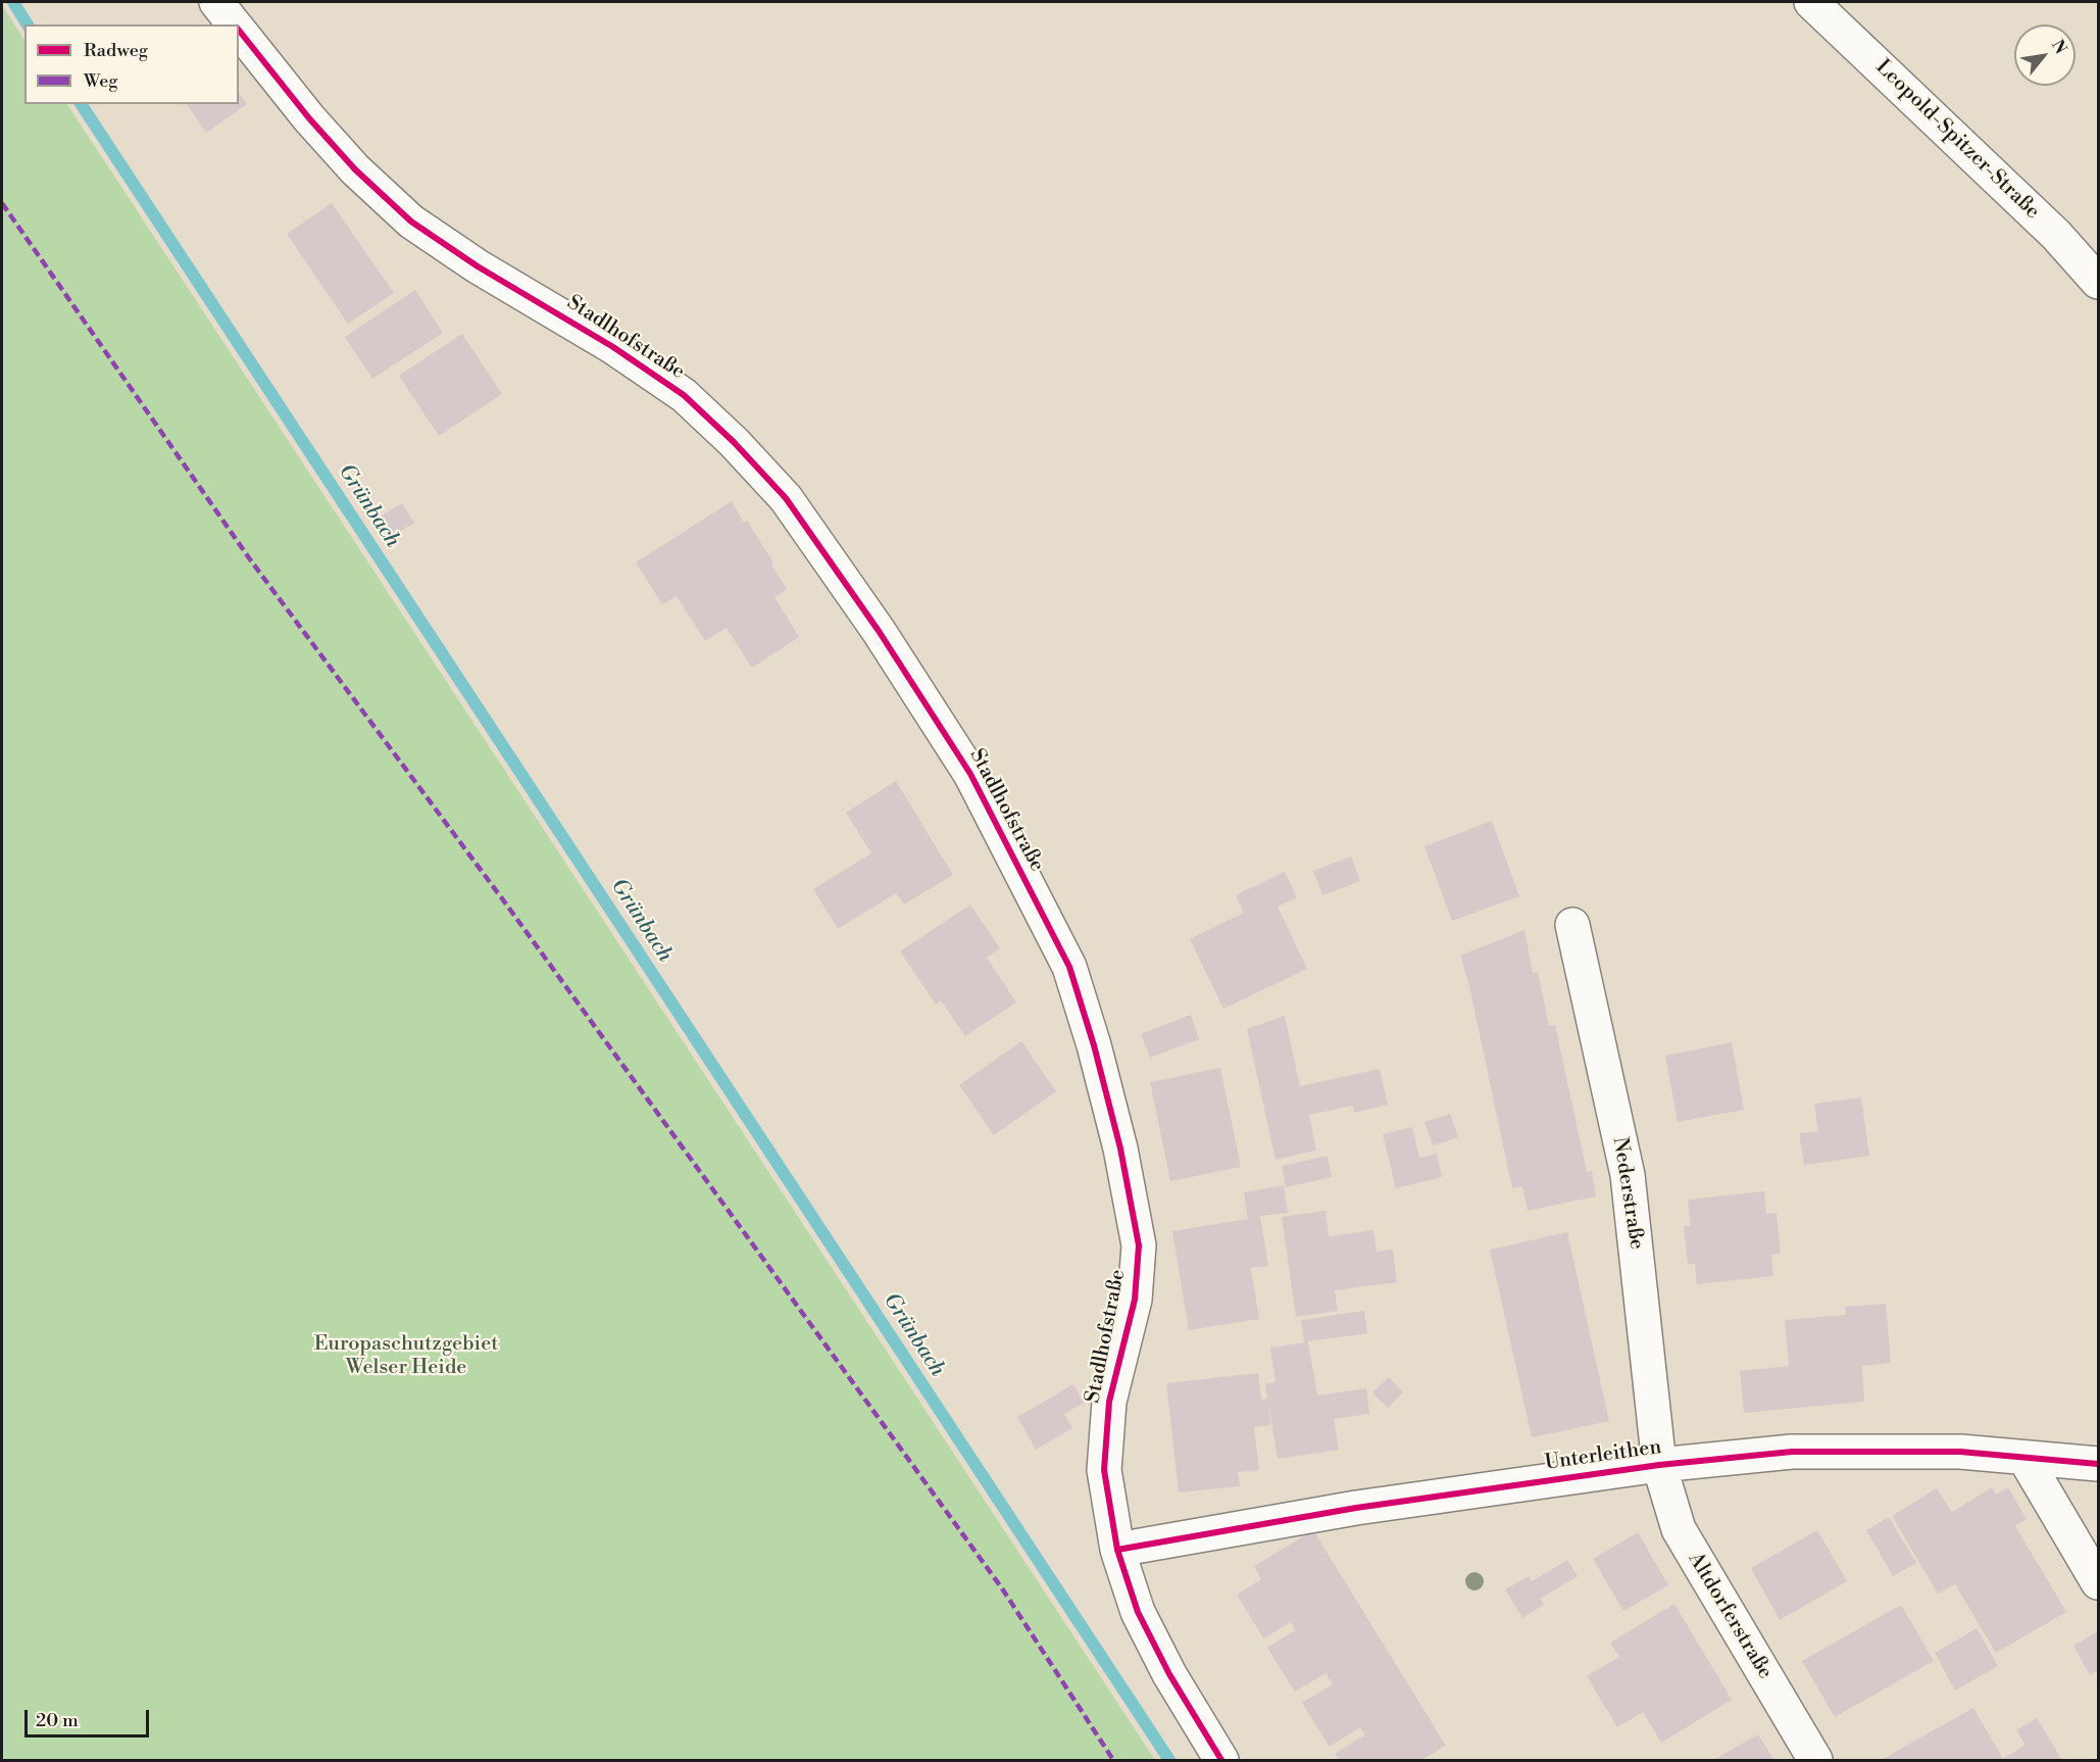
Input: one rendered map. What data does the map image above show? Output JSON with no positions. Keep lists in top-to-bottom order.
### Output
{
  "streets": {
    "street": [
      "Leopold-Spitzer-Straße",
      "Stadlhofstraße",
      "Nederstraße",
      "Unterleithen",
      "Altdorferstraße"
    ]
  },
  "crossings": [
    ["Stadlhofstraße", "Unterleithen"],
    ["Nederstraße", "Unterleithen"],
    ["Nederstraße", "Altdorferstraße"],
    ["Unterleithen", "Altdorferstraße"]
  ],
  "water": ["Grünbach"],
  "parks": ["Europaschutzgebiet Welser Heide"],
  "legend": ["Radweg", "Weg"],
  "scale_bar": "20 m",
  "north": "top right"
}
